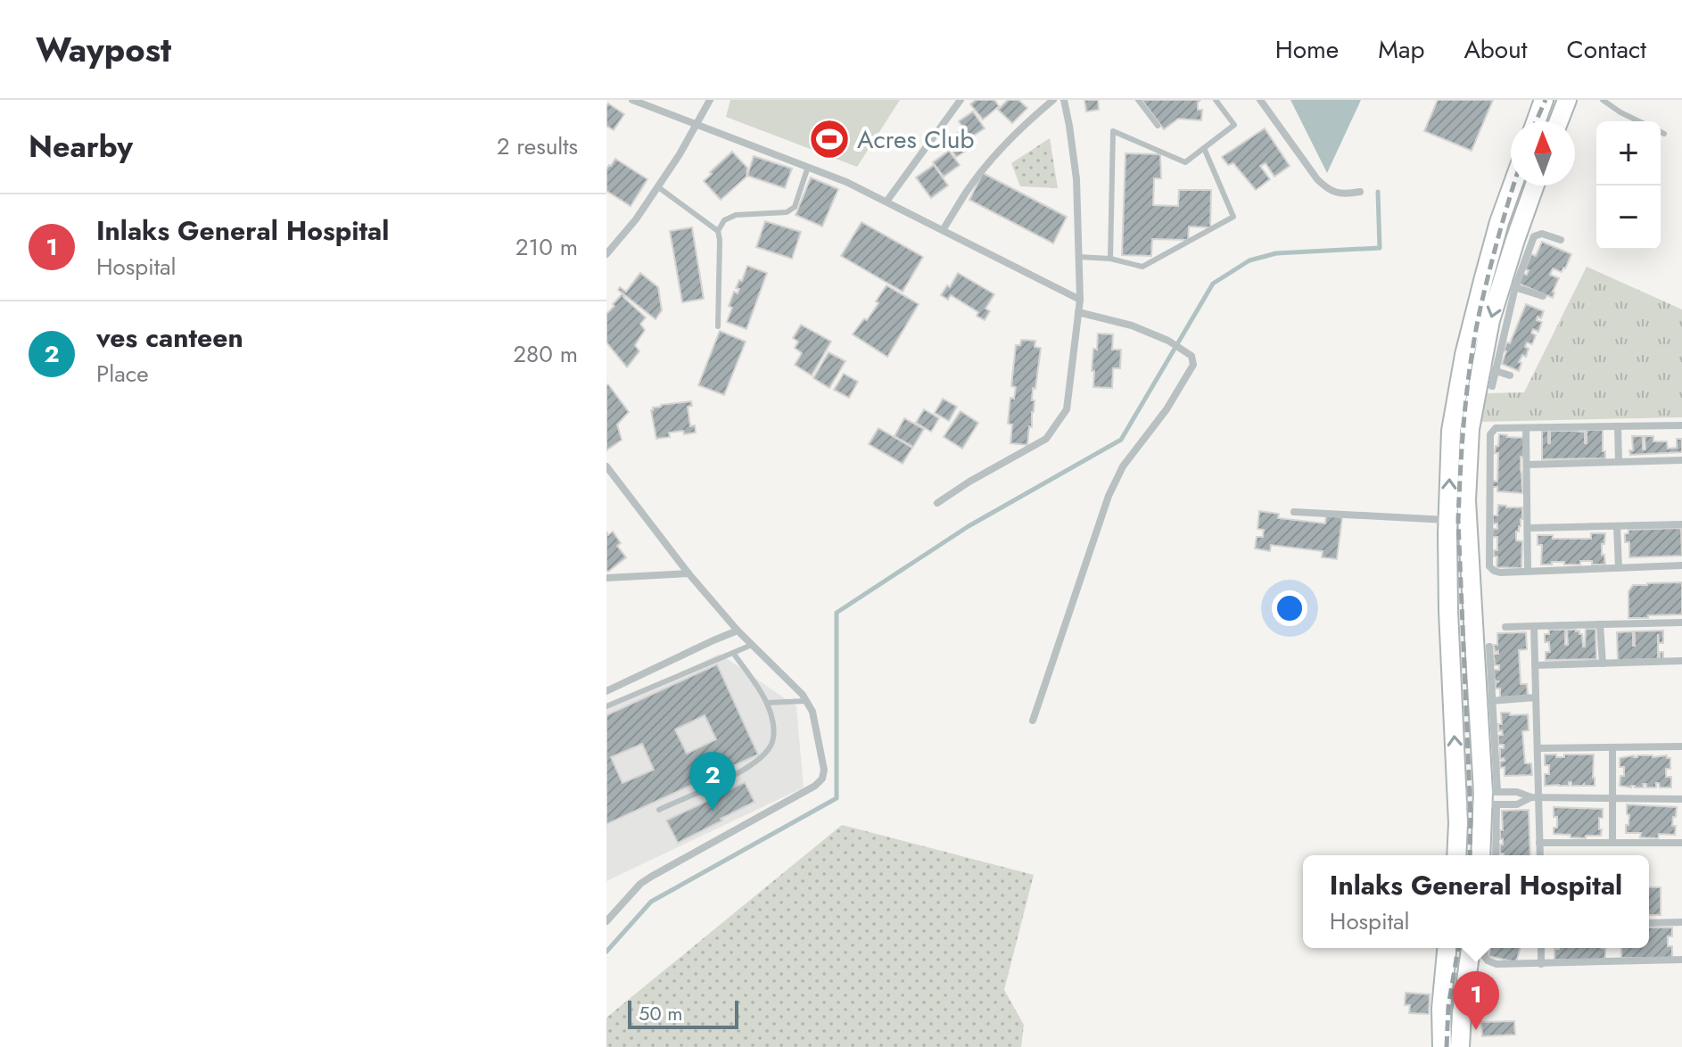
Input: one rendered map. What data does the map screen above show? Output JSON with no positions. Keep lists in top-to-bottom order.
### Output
{
  "places": {
    "sports": ["Acres Club"]
  },
  "scale_bar": "50 m",
  "north": "top",
  "page": {
    "header": "Waypost",
    "nav": [
      "Home",
      "Map",
      "About",
      "Contact"
    ],
    "heading": ["Nearby", "2 results"],
    "map_buttons": ["+", "−"],
    "list": [
      {
        "mark": "1",
        "name": "Inlaks General Hospital",
        "note": "Hospital",
        "value": "210 m"
      },
      {
        "mark": "2",
        "name": "ves canteen",
        "note": "Place",
        "value": "280 m"
      }
    ],
    "pins": ["2", "1"],
    "popup": ["Inlaks General Hospital", "Hospital"],
    "scale": "50 m"
  }
}
